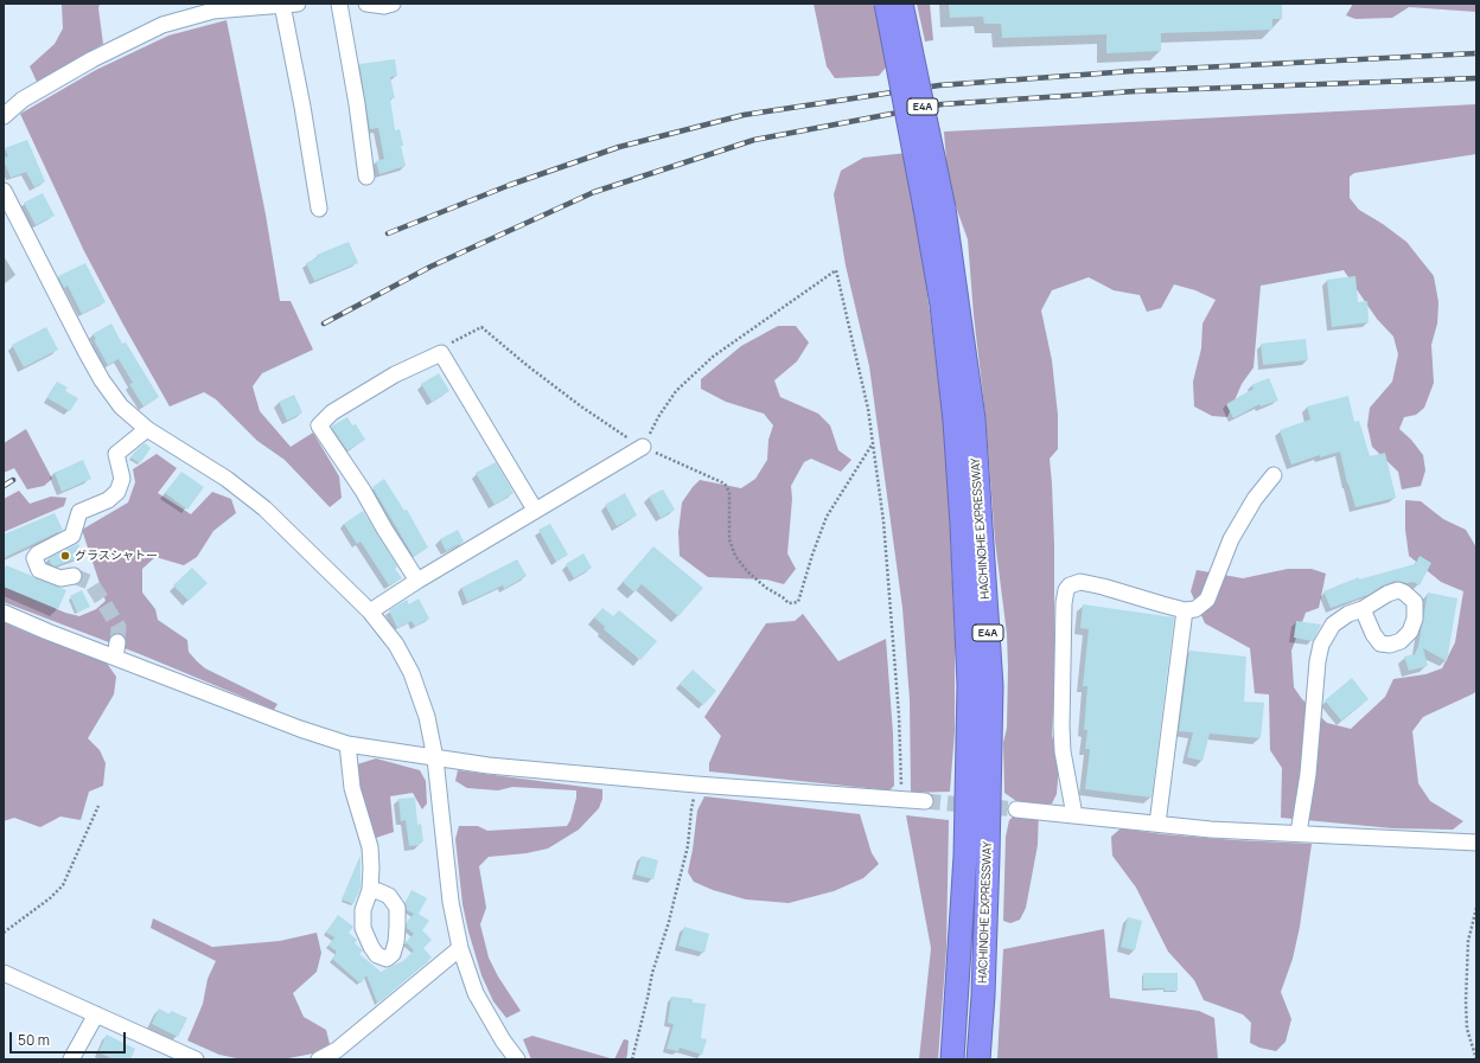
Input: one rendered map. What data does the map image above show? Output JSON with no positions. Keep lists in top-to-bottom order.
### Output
{
  "streets": {
    "highway": ["E4A", "HACHINOHE EXPRESSWAY"]
  },
  "places": ["グラスシャトー"],
  "scale_bar": "50 m"
}
